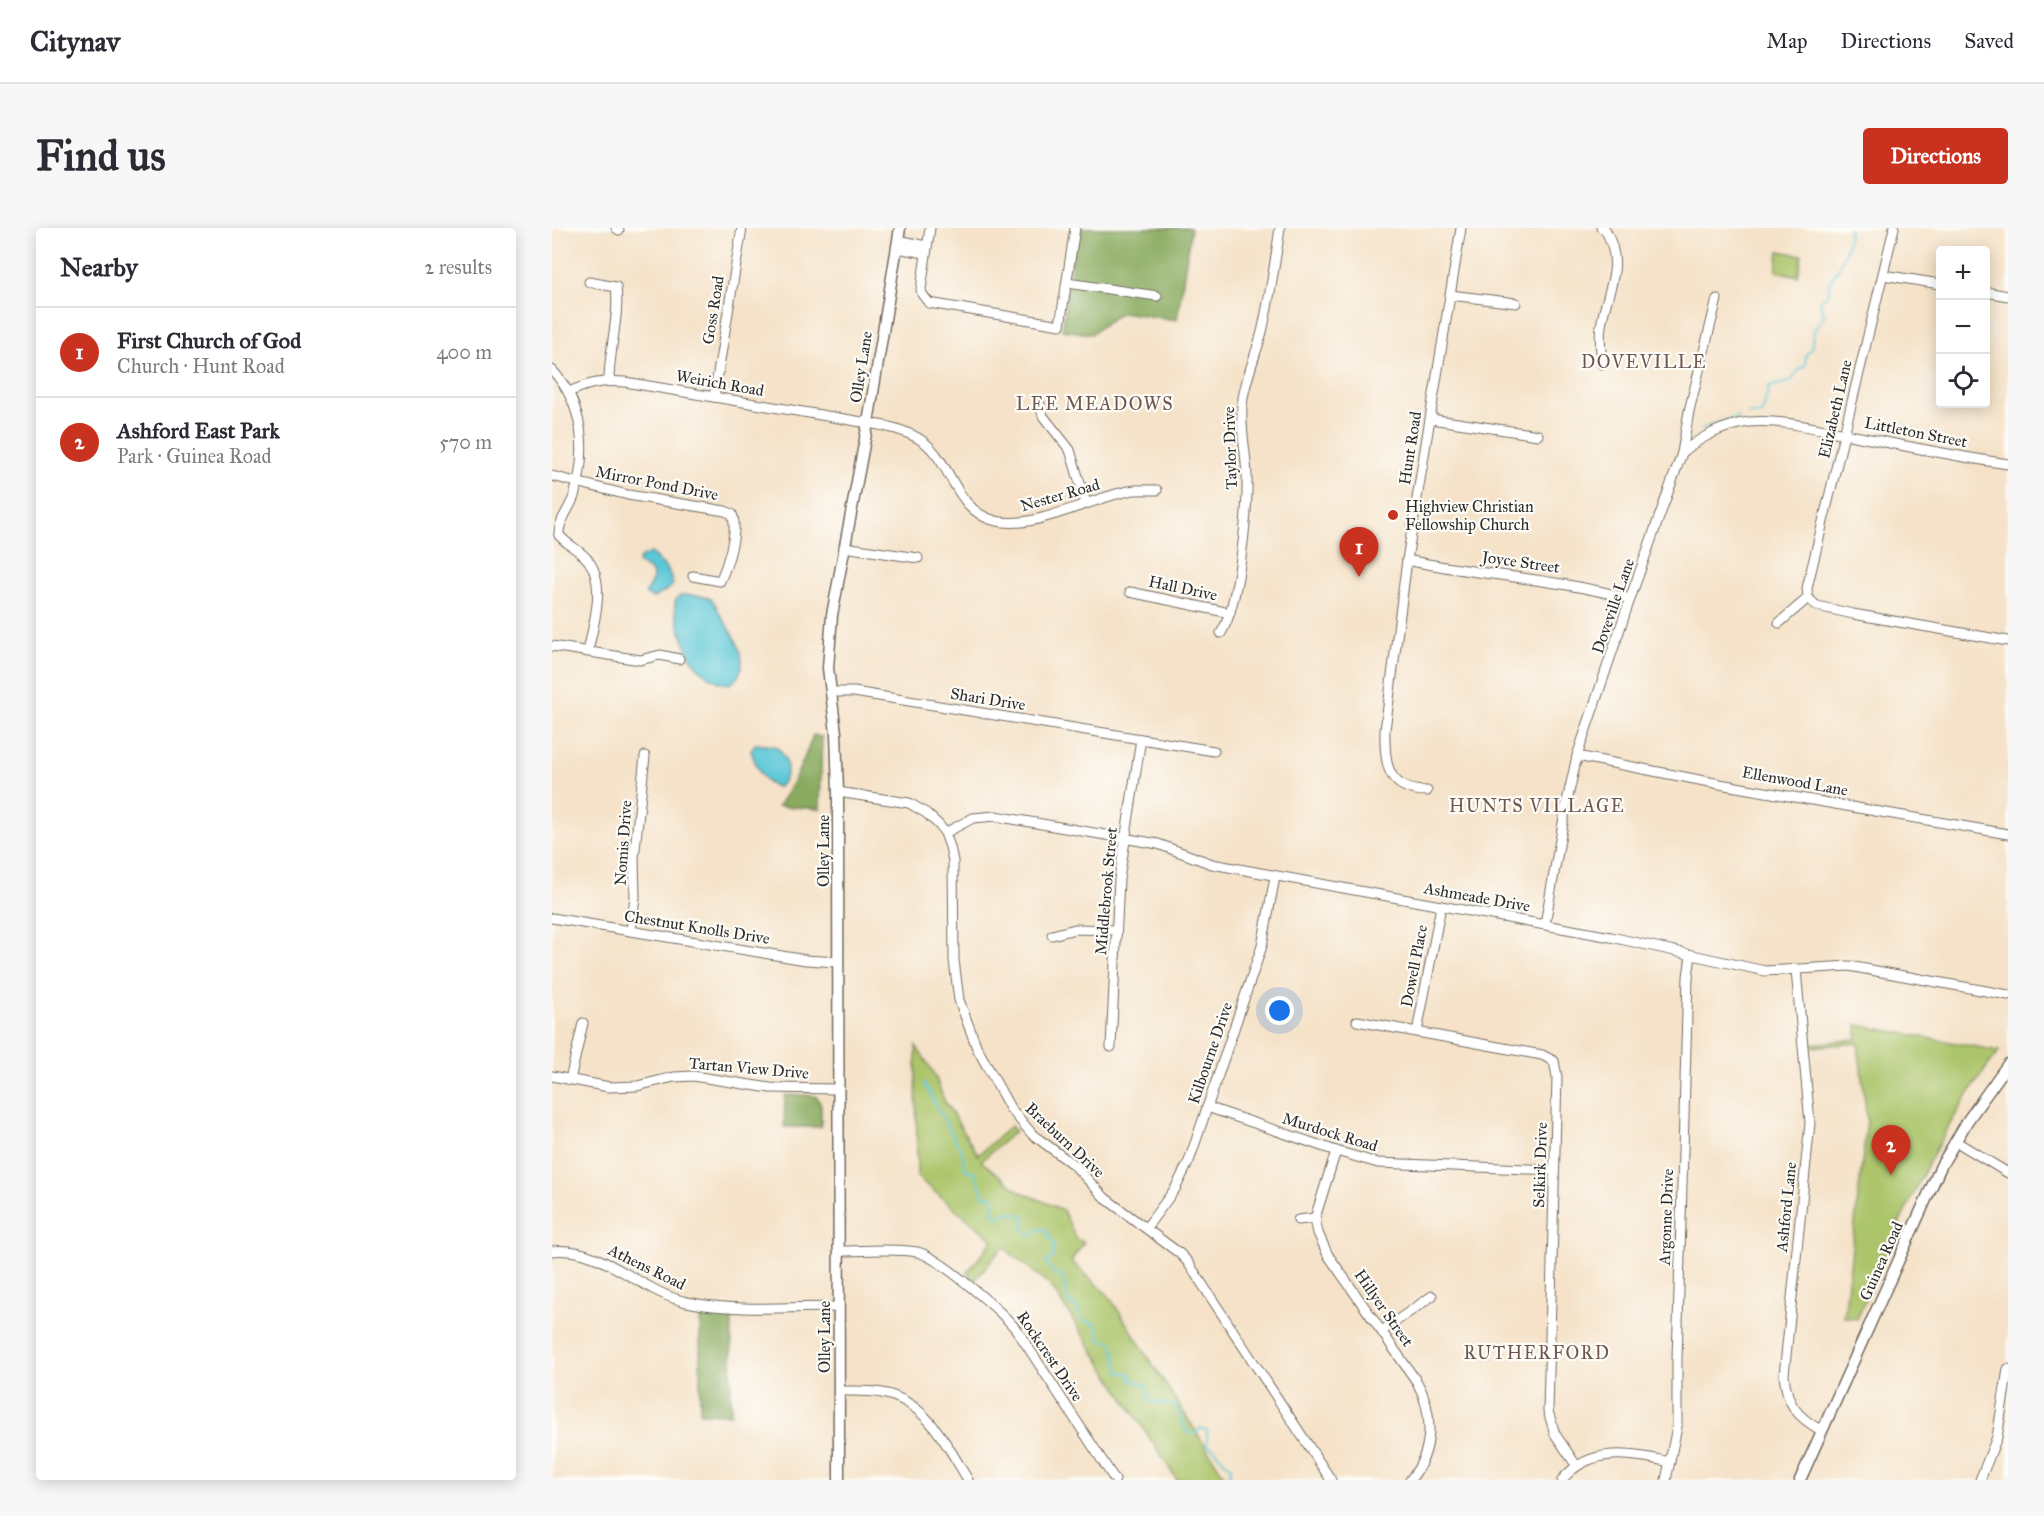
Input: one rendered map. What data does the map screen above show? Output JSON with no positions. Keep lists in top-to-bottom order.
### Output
{
  "streets": {
    "main road": ["Olley Lane", "Guinea Road"],
    "street": [
      "Goss Road",
      "Weirich Road",
      "Elizabeth Lane",
      "Littleton Street",
      "Taylor Drive",
      "Hunt Road",
      "Mirror Pond Drive",
      "Nester Road",
      "Joyce Street",
      "Hall Drive",
      "Doveville Lane",
      "Shari Drive",
      "Ellenwood Lane",
      "Nomis Drive",
      "Middlebrook Street",
      "Ashmeade Drive",
      "Chestnut Knolls Drive",
      "Dowell Place",
      "Kilbourne Drive",
      "Tartan View Drive",
      "Murdock Road",
      "Braeburn Drive",
      "Selkirk Drive",
      "Ashford Lane",
      "Argonne Drive",
      "Athens Road",
      "Hillyer Street",
      "Rockcrest Drive"
    ]
  },
  "crossings": [
    ["Goss Road", "Weirich Road"],
    ["Olley Lane", "Weirich Road"],
    ["Olley Lane", "Nester Road"],
    ["Olley Lane", "Shari Drive"],
    ["Olley Lane", "Chestnut Knolls Drive"],
    ["Olley Lane", "Tartan View Drive"],
    ["Olley Lane", "Braeburn Drive"],
    ["Olley Lane", "Athens Road"],
    ["Olley Lane", "Rockcrest Drive"],
    ["Weirich Road", "Nester Road"],
    ["Elizabeth Lane", "Littleton Street"],
    ["Littleton Street", "Doveville Lane"],
    ["Taylor Drive", "Hall Drive"],
    ["Hunt Road", "Joyce Street"],
    ["Joyce Street", "Doveville Lane"],
    ["Doveville Lane", "Ellenwood Lane"],
    ["Doveville Lane", "Ashmeade Drive"],
    ["Shari Drive", "Middlebrook Street"],
    ["Nomis Drive", "Chestnut Knolls Drive"],
    ["Middlebrook Street", "Ashmeade Drive"],
    ["Ashmeade Drive", "Dowell Place"],
    ["Ashmeade Drive", "Kilbourne Drive"],
    ["Ashmeade Drive", "Braeburn Drive"],
    ["Ashmeade Drive", "Ashford Lane"],
    ["Ashmeade Drive", "Argonne Drive"],
    ["Dowell Place", "Selkirk Drive"],
    ["Kilbourne Drive", "Murdock Road"],
    ["Kilbourne Drive", "Braeburn Drive"],
    ["Murdock Road", "Selkirk Drive"],
    ["Ashford Lane", "Guinea Road"]
  ],
  "districts": [
    "DOVEVILLE",
    "LEE MEADOWS",
    "HUNTS VILLAGE",
    "RUTHERFORD"
  ],
  "places": ["Highview Christian Fellowship Church"],
  "page": {
    "header": "Citynav",
    "nav": ["Map", "Directions", "Saved"],
    "buttons": "Directions",
    "title": "Find us",
    "heading": ["Nearby", "2 results"],
    "map_buttons": ["+", "−"],
    "list": [
      {
        "mark": "1",
        "name": "First Church of God",
        "note": "Church · Hunt Road",
        "value": "400 m"
      },
      {
        "mark": "2",
        "name": "Ashford East Park",
        "note": "Park · Guinea Road",
        "value": "570 m"
      }
    ],
    "pins": ["1", "2"]
  }
}
